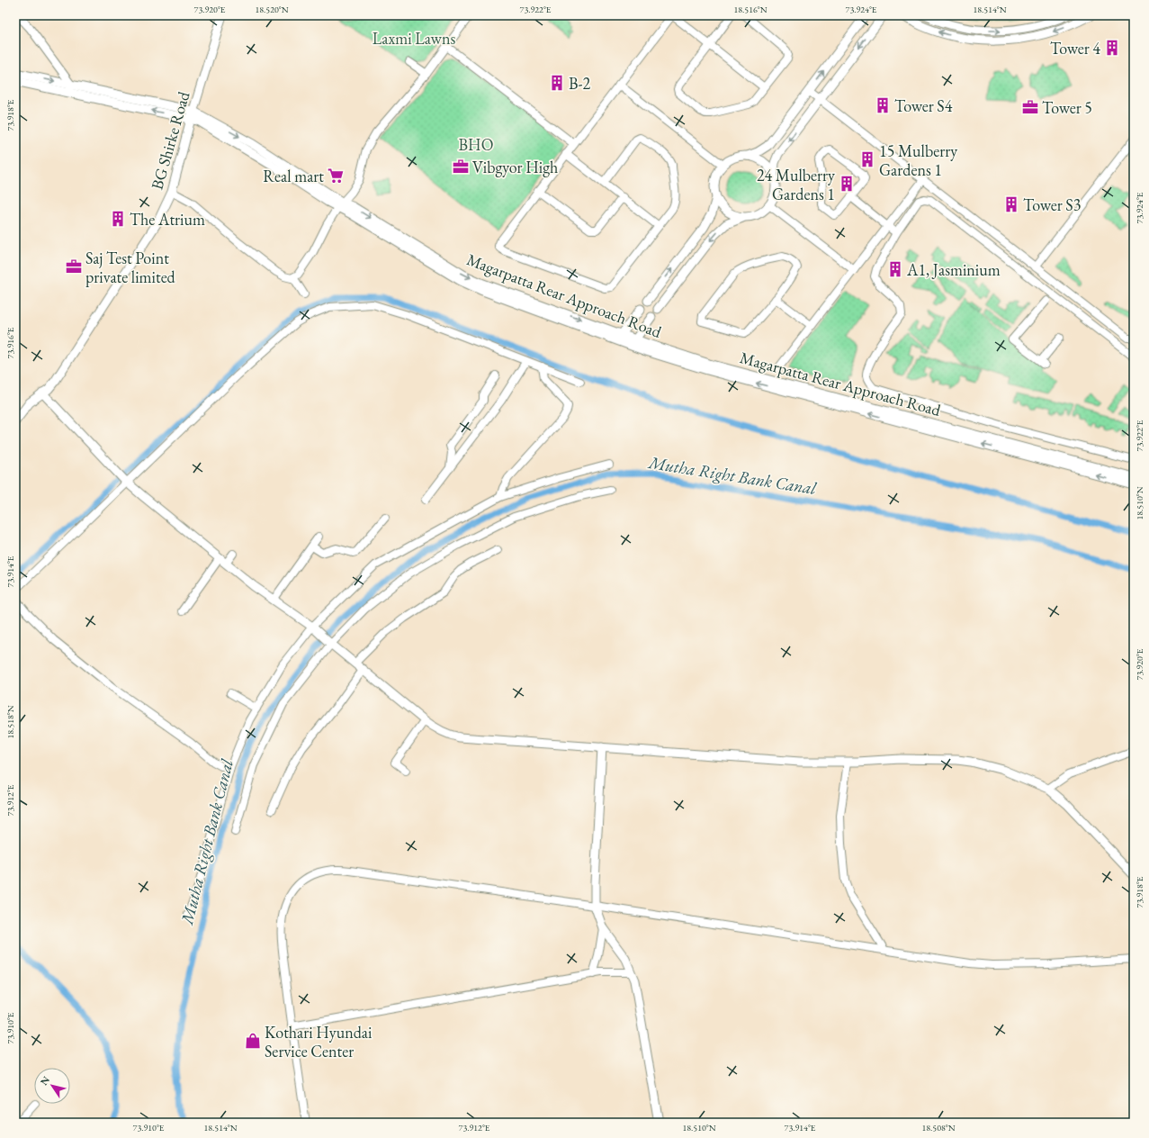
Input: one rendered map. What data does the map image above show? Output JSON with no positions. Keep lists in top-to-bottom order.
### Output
{
  "streets": {
    "street": ["BG Shirke Road", "Magarpatta Rear Approach Road"]
  },
  "crossings": [
    ["BG Shirke Road", "Magarpatta Rear Approach Road"]
  ],
  "water": ["Mutha Right Bank Canal"],
  "parks": ["Laxmi Lawns", "BHO"],
  "places": {
    "building": [
      "Tower 4",
      "B-2",
      "Tower S4",
      "15 Mulberry Gardens 1",
      "24 Mulberry Gardens 1",
      "Tower S3",
      "The Atrium",
      "A1, Jasminium"
    ],
    "office": ["Tower 5", "Vibgyor High", "Saj Test Point private limited"],
    "supermarket": ["Real mart"],
    "shop": ["Kothari Hyundai Service Center"]
  },
  "north": "top left",
  "coordinates": [
    "73.920°E",
    "18.520°N",
    "73.922°E",
    "18.516°N",
    "73.924°E",
    "18.514°N",
    "73.918°E",
    "73.916°E",
    "18.510°N",
    "73.914°E",
    "18.518°N",
    "73.912°E",
    "73.910°E",
    "18.508°N"
  ]
}
